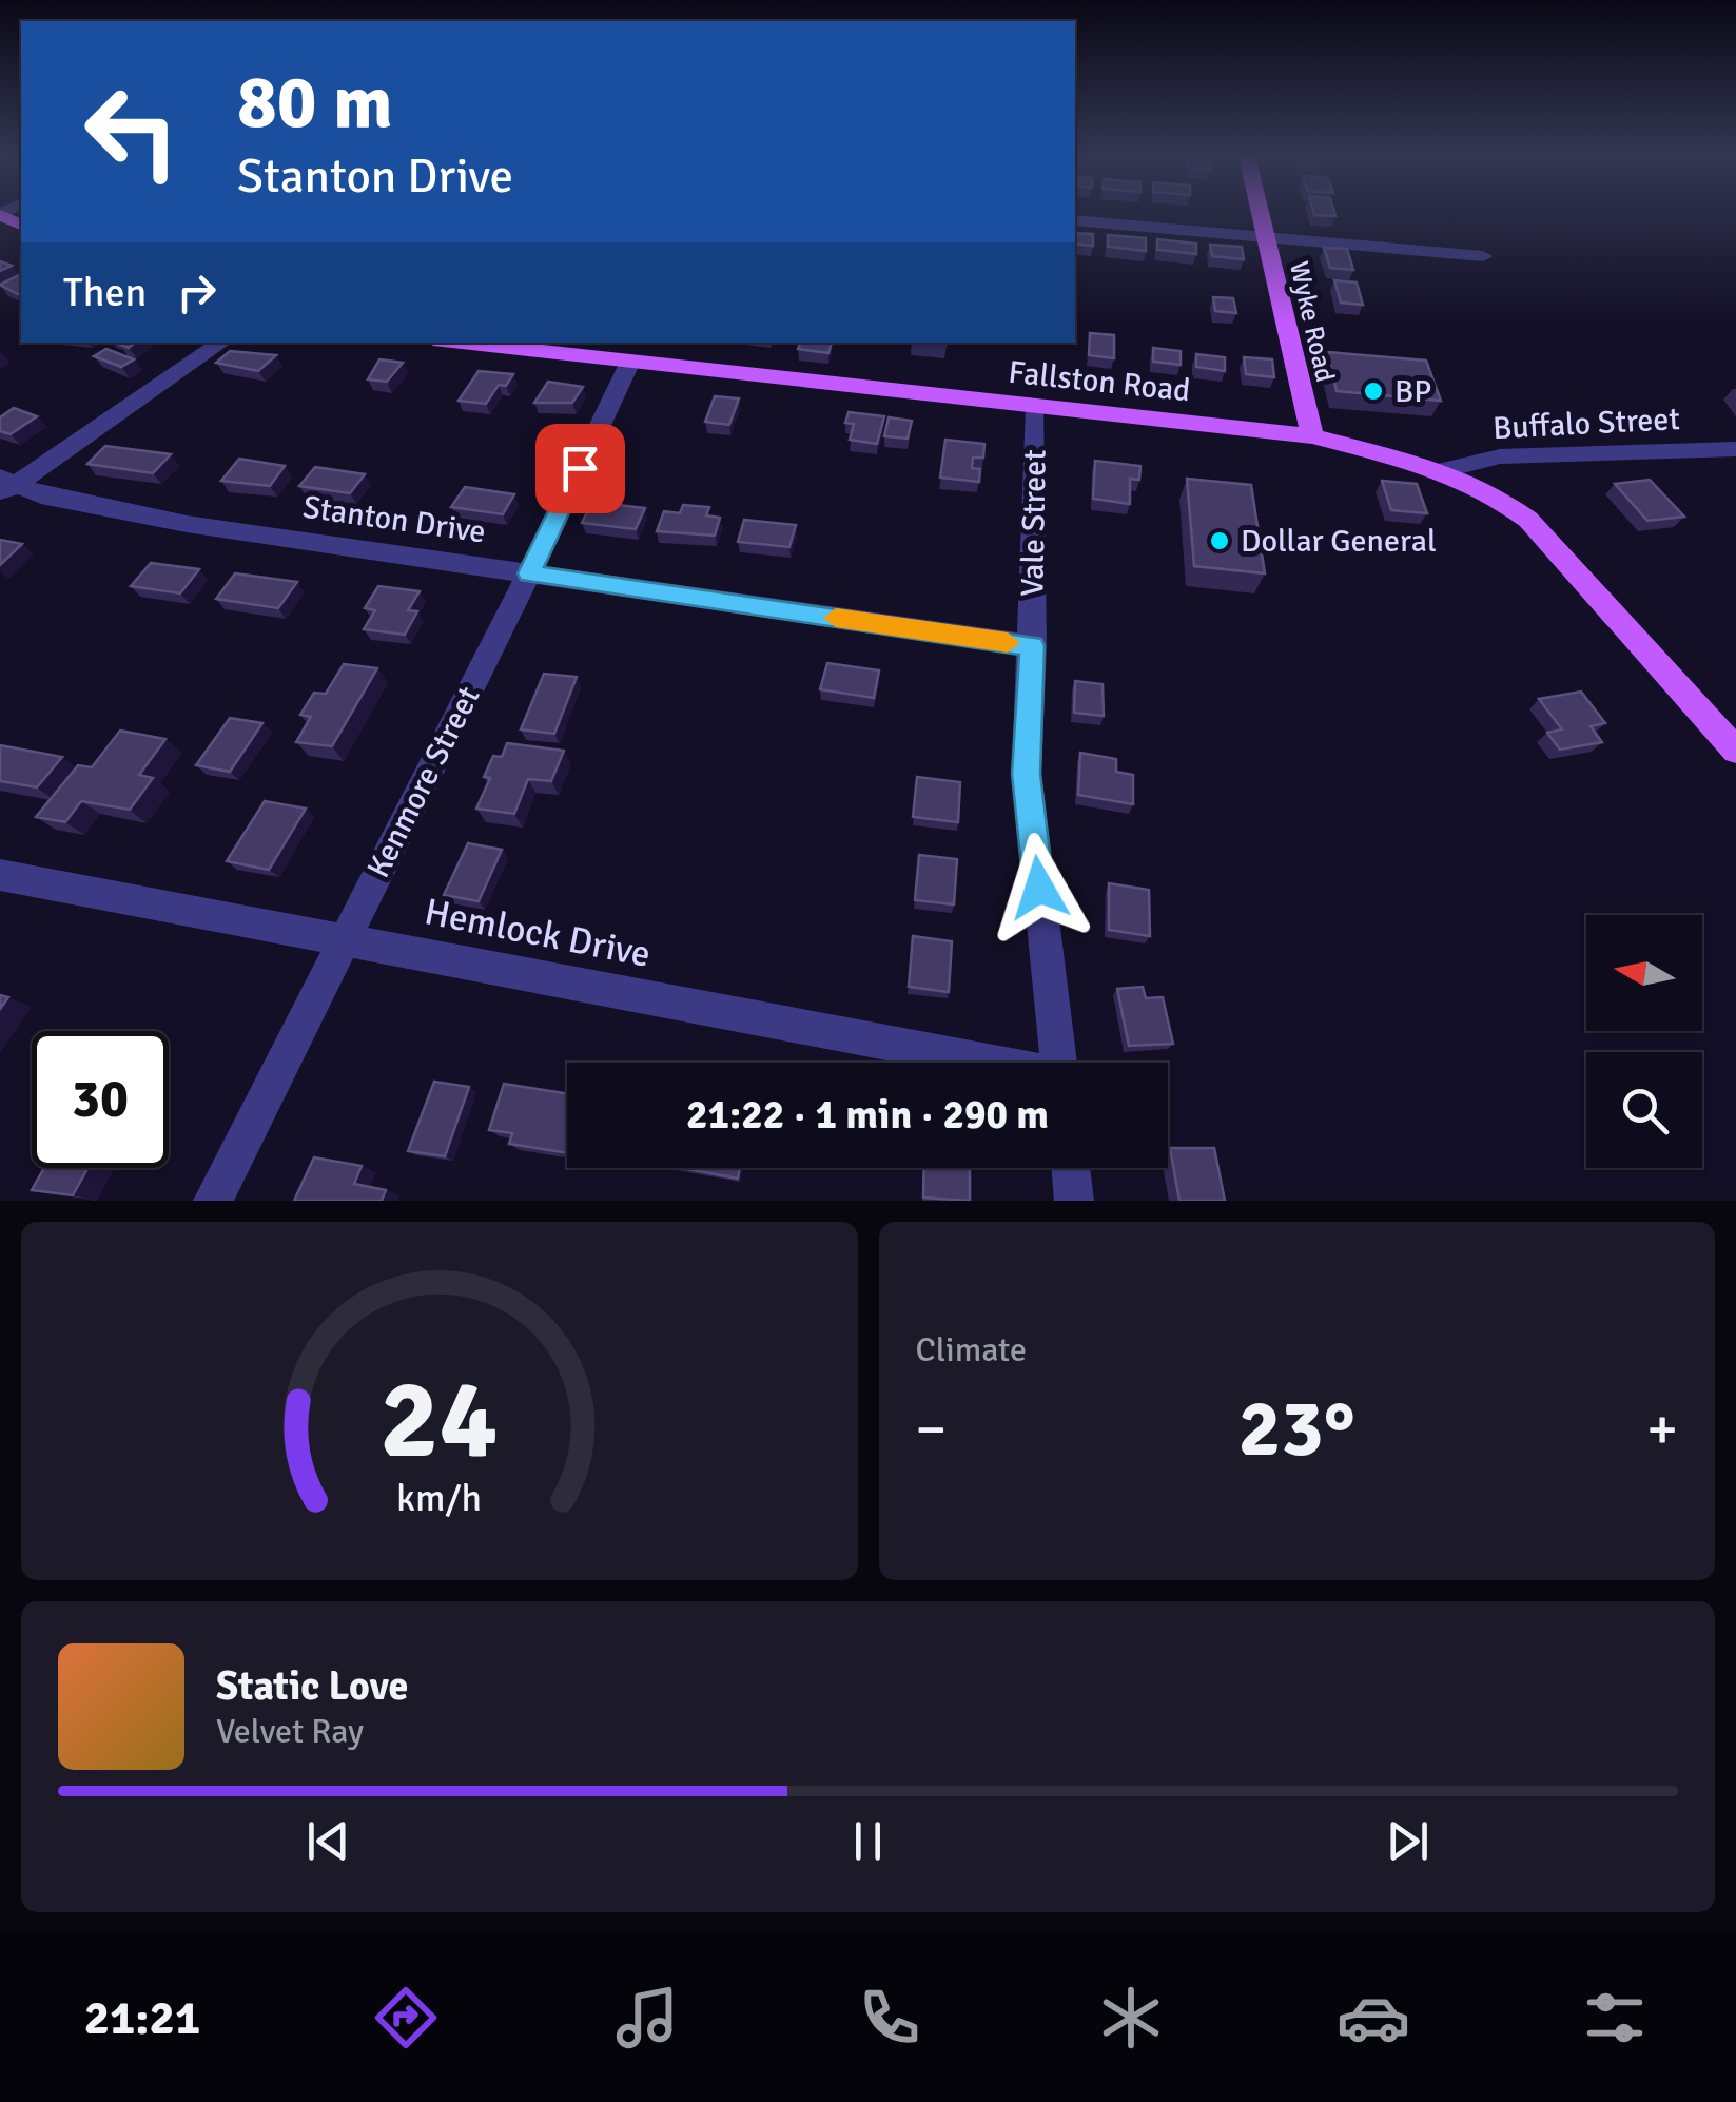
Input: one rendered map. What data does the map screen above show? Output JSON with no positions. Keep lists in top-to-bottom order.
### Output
{
  "streets": {
    "main road": ["Wyke Road", "Fallston Road"],
    "street": [
      "Buffalo Street",
      "Stanton Drive",
      "Vale Street",
      "Kenmore Street",
      "Hemlock Drive"
    ]
  },
  "crossings": [
    ["Wyke Road", "Fallston Road"],
    ["Fallston Road", "Buffalo Street"],
    ["Fallston Road", "Vale Street"],
    ["Fallston Road", "Kenmore Street"],
    ["Stanton Drive", "Vale Street"],
    ["Stanton Drive", "Kenmore Street"],
    ["Kenmore Street", "Hemlock Drive"]
  ],
  "places": ["BP", "Dollar General"],
  "north": "left",
  "page": {
    "turn": ["80 m", "Stanton Drive"],
    "then": "Then",
    "limit": "30",
    "trip": "21:22 · 1 min · 290 m",
    "tile": "Climate",
    "heat": ["−", "23°", "+"],
    "song": ["Static Love", "Velvet Ray"],
    "tabs": "21:21",
    "gauge": ["24", "km/h"]
  }
}
